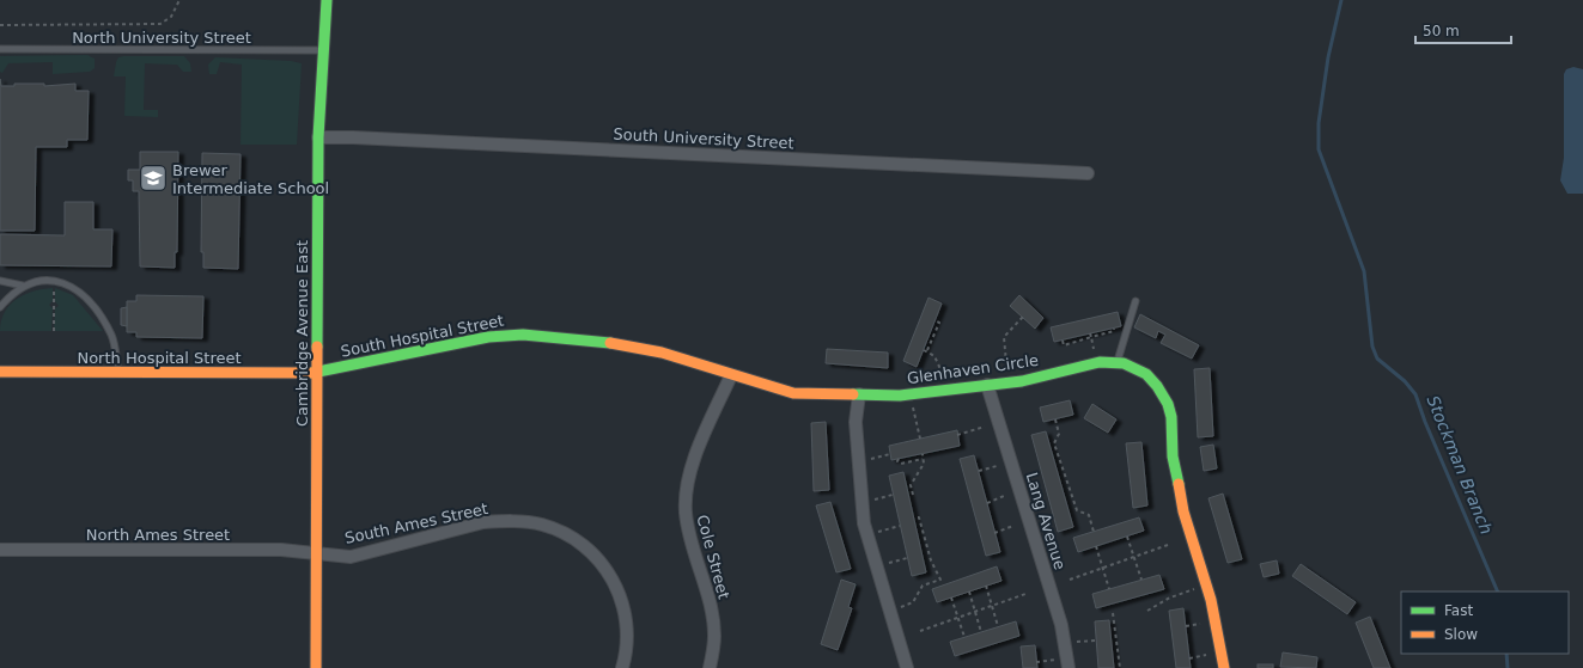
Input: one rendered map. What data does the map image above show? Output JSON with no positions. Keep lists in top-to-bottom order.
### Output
{
  "streets": {
    "street": [
      "South University Street",
      "Cambridge Avenue East",
      "South Hospital Street",
      "North Hospital Street",
      "Glenhaven Circle",
      "Lang Avenue",
      "South Ames Street",
      "North Ames Street",
      "Cole Street"
    ],
    "lane": ["North University Street"]
  },
  "crossings": [
    ["North University Street", "Cambridge Avenue East"],
    ["South University Street", "Cambridge Avenue East"],
    ["Cambridge Avenue East", "South Hospital Street"],
    ["Cambridge Avenue East", "North Hospital Street"],
    ["Cambridge Avenue East", "South Ames Street"],
    ["Cambridge Avenue East", "North Ames Street"],
    ["South Hospital Street", "North Hospital Street"],
    ["South Hospital Street", "Glenhaven Circle"],
    ["South Hospital Street", "Cole Street"],
    ["Glenhaven Circle", "Lang Avenue"],
    ["South Ames Street", "North Ames Street"]
  ],
  "water": ["Stockman Branch"],
  "places": {
    "school or university": ["Brewer Intermediate School"]
  },
  "legend": ["Fast", "Slow"],
  "scale_bar": "50 m"
}
